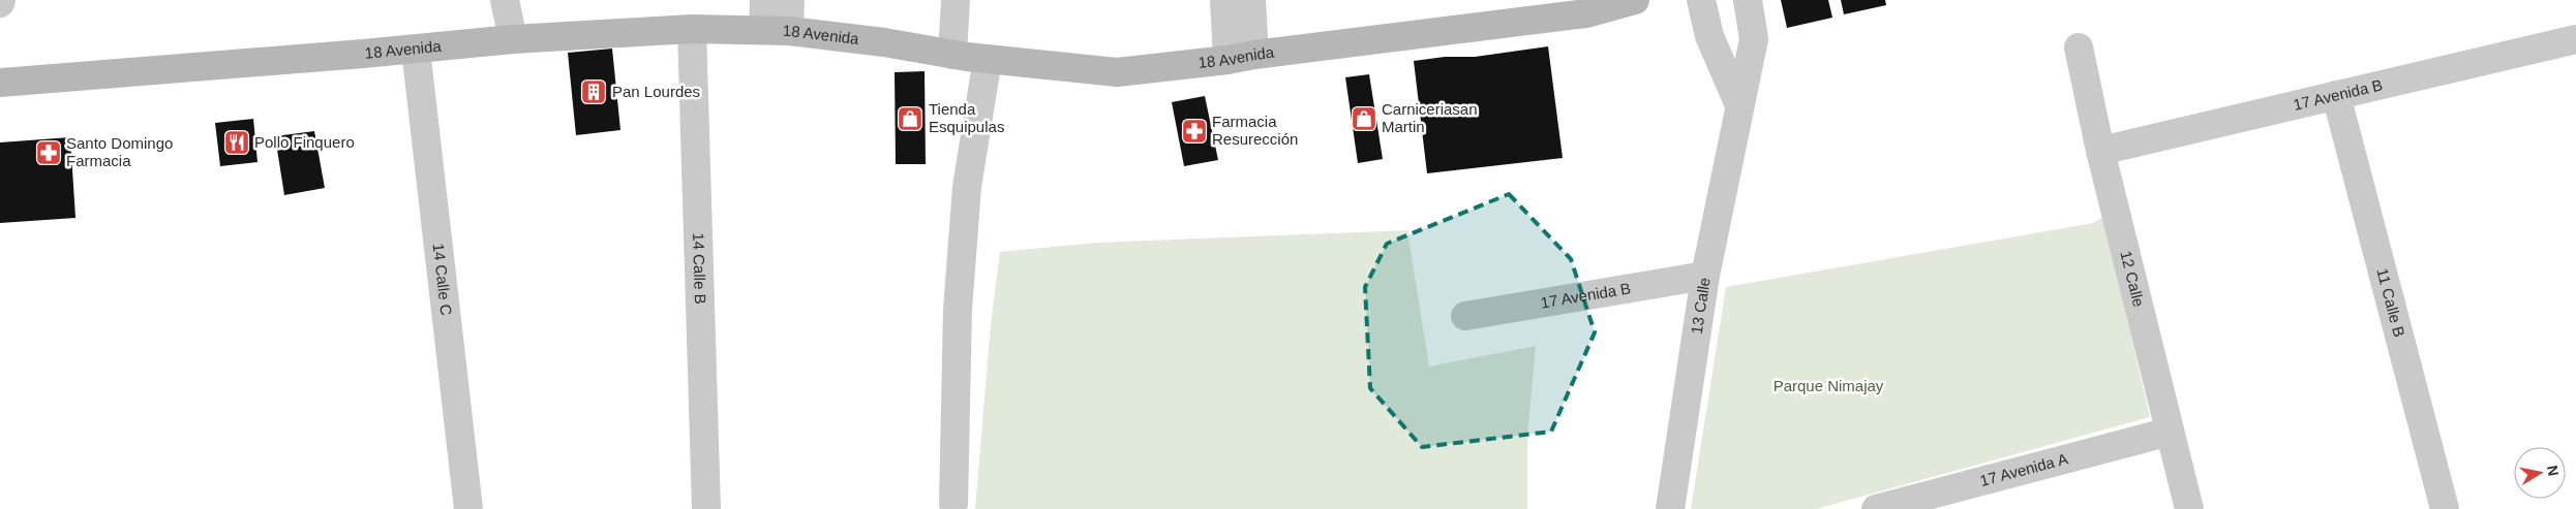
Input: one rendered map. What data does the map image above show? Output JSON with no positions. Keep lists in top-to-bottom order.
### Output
{
  "streets": {
    "street": [
      "18 Avenida",
      "17 Avenida B",
      "14 Calle B",
      "14 Calle C",
      "12 Calle",
      "11 Calle B",
      "13 Calle",
      "17 Avenida A"
    ]
  },
  "crossings": [
    ["18 Avenida", "14 Calle B"],
    ["18 Avenida", "14 Calle C"],
    ["17 Avenida B", "12 Calle"],
    ["17 Avenida B", "11 Calle B"],
    ["17 Avenida B", "13 Calle"],
    ["12 Calle", "17 Avenida A"]
  ],
  "parks": ["Parque Nimajay"],
  "places": {
    "building": ["Pan Lourdes"],
    "shop": ["Tienda Esquipulas", "Carniceriasan Martin"],
    "pharmacy": ["Farmacia Resurección", "Santo Domingo Farmacia"],
    "restaurant": ["Pollo Finquero"]
  },
  "north": "right"
}
